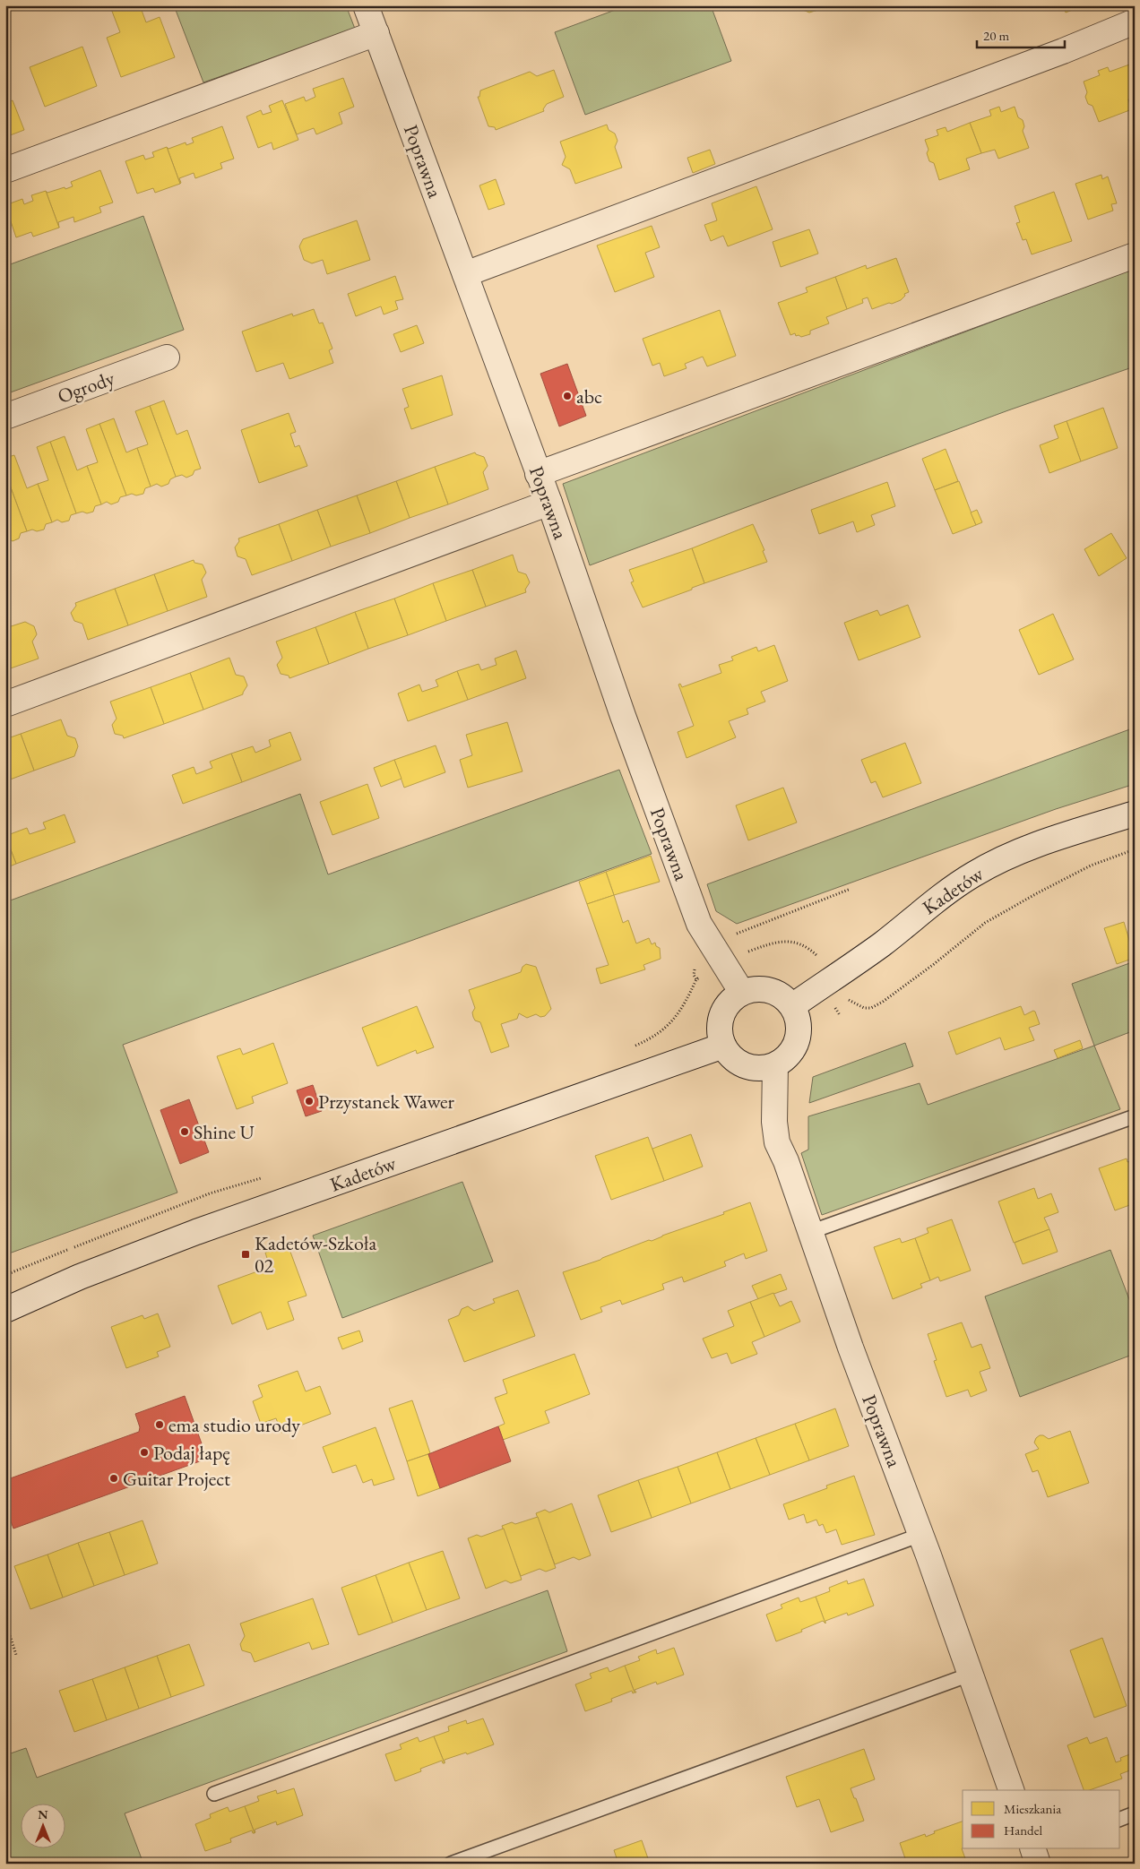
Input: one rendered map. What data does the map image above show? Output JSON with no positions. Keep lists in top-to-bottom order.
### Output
{
  "streets": {
    "street": ["Poprawna", "Ogrody", "Kadetów"]
  },
  "crossings": [
    ["Poprawna", "Kadetów"]
  ],
  "places": {
    "other": [
      "abc",
      "Przystanek Wawer",
      "Shine U",
      "ema studio urody",
      "Podaj łapę",
      "Guitar Project"
    ],
    "transit": ["Kadetów-Szkoła 02"]
  },
  "legend": ["Mieszkania", "Handel"],
  "scale_bar": "20 m",
  "north": "top"
}
